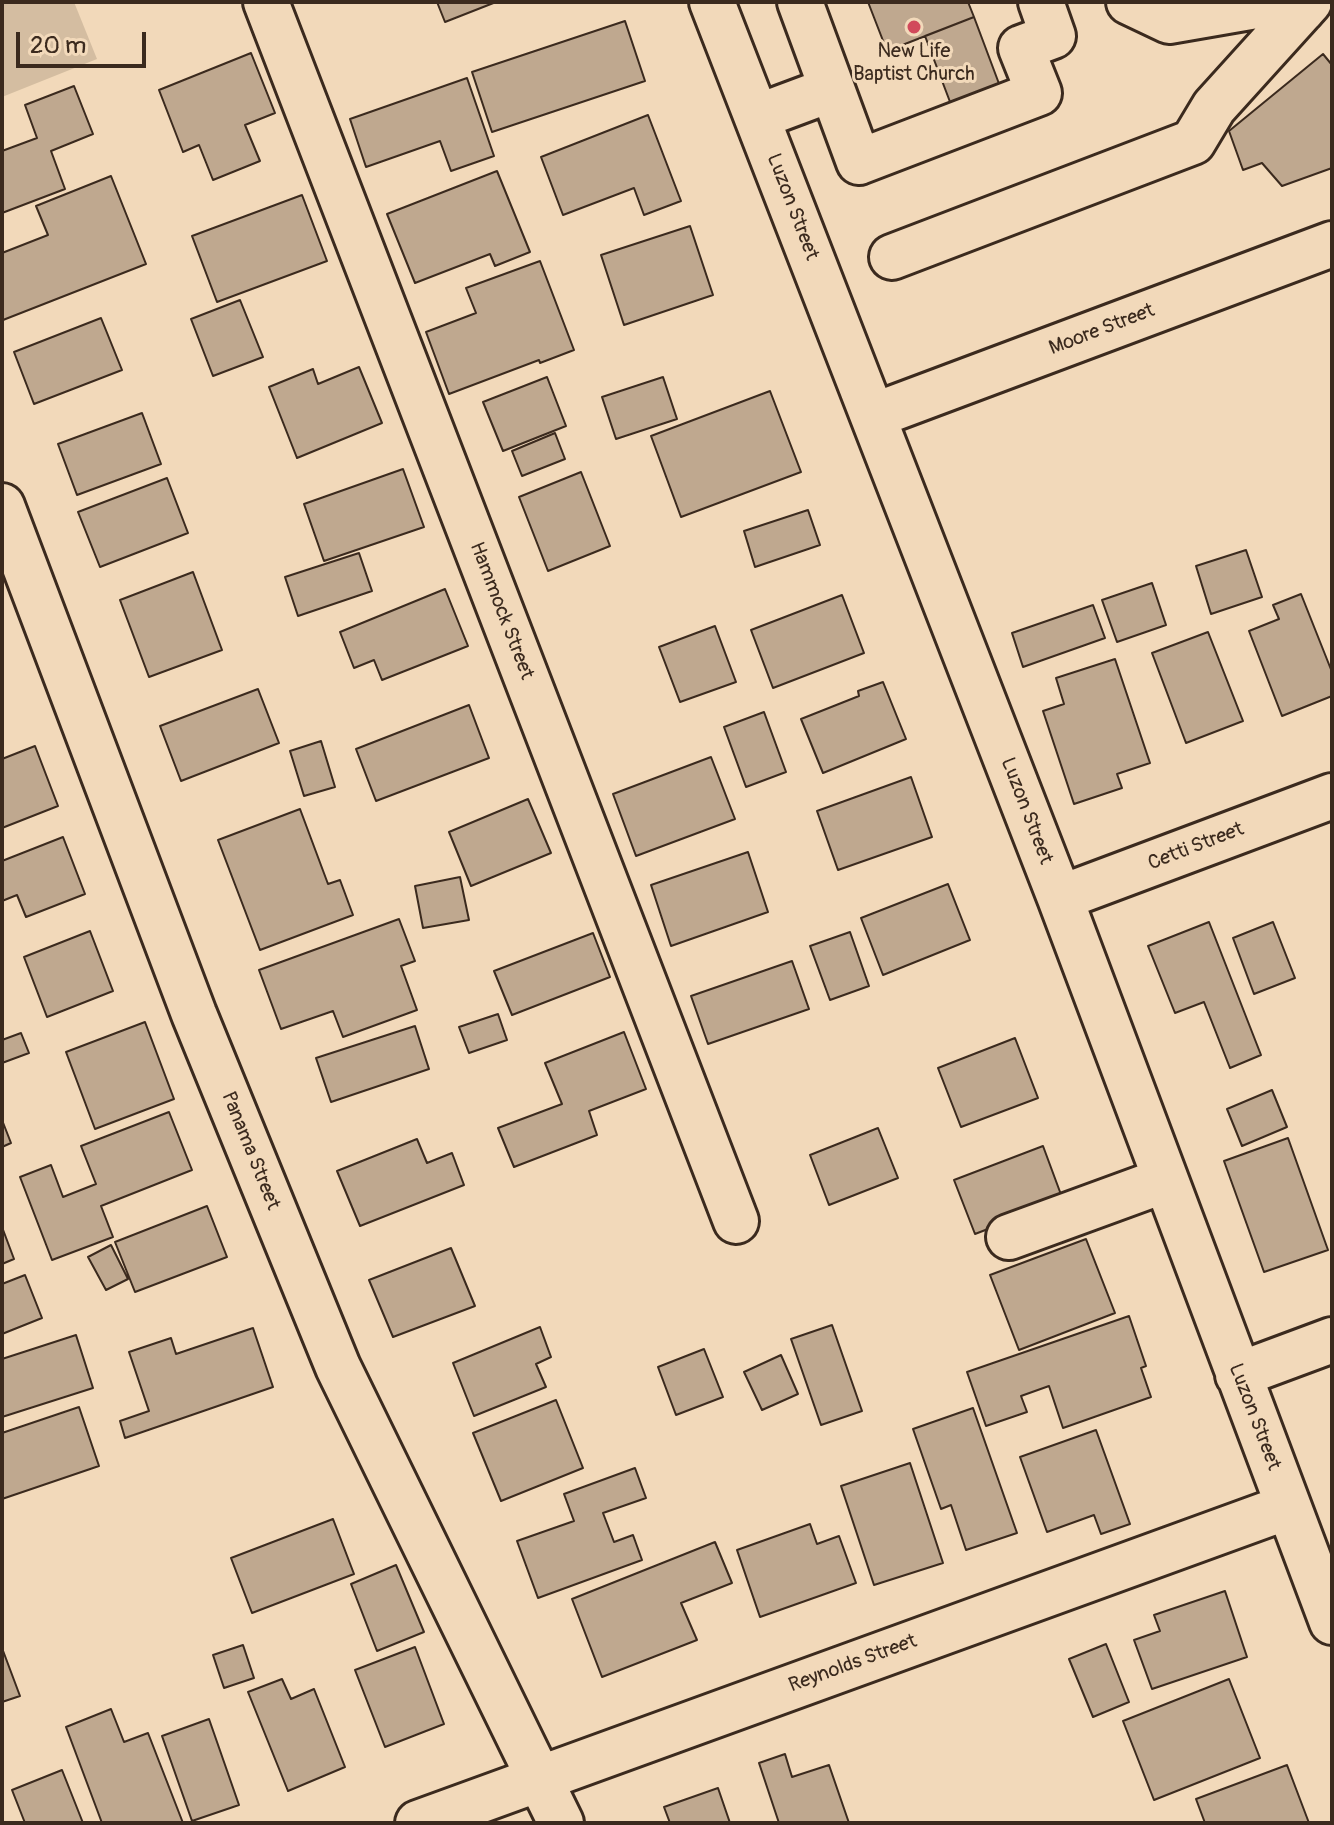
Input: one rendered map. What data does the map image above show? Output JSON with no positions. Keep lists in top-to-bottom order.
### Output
{
  "streets": {
    "street": [
      "Luzon Street",
      "Moore Street",
      "Hammock Street",
      "Cetti Street",
      "Panama Street",
      "Reynolds Street"
    ]
  },
  "crossings": [
    ["Luzon Street", "Moore Street"],
    ["Luzon Street", "Cetti Street"],
    ["Luzon Street", "Reynolds Street"],
    ["Panama Street", "Reynolds Street"]
  ],
  "places": ["New Life Baptist Church"],
  "scale_bar": "20 m"
}
